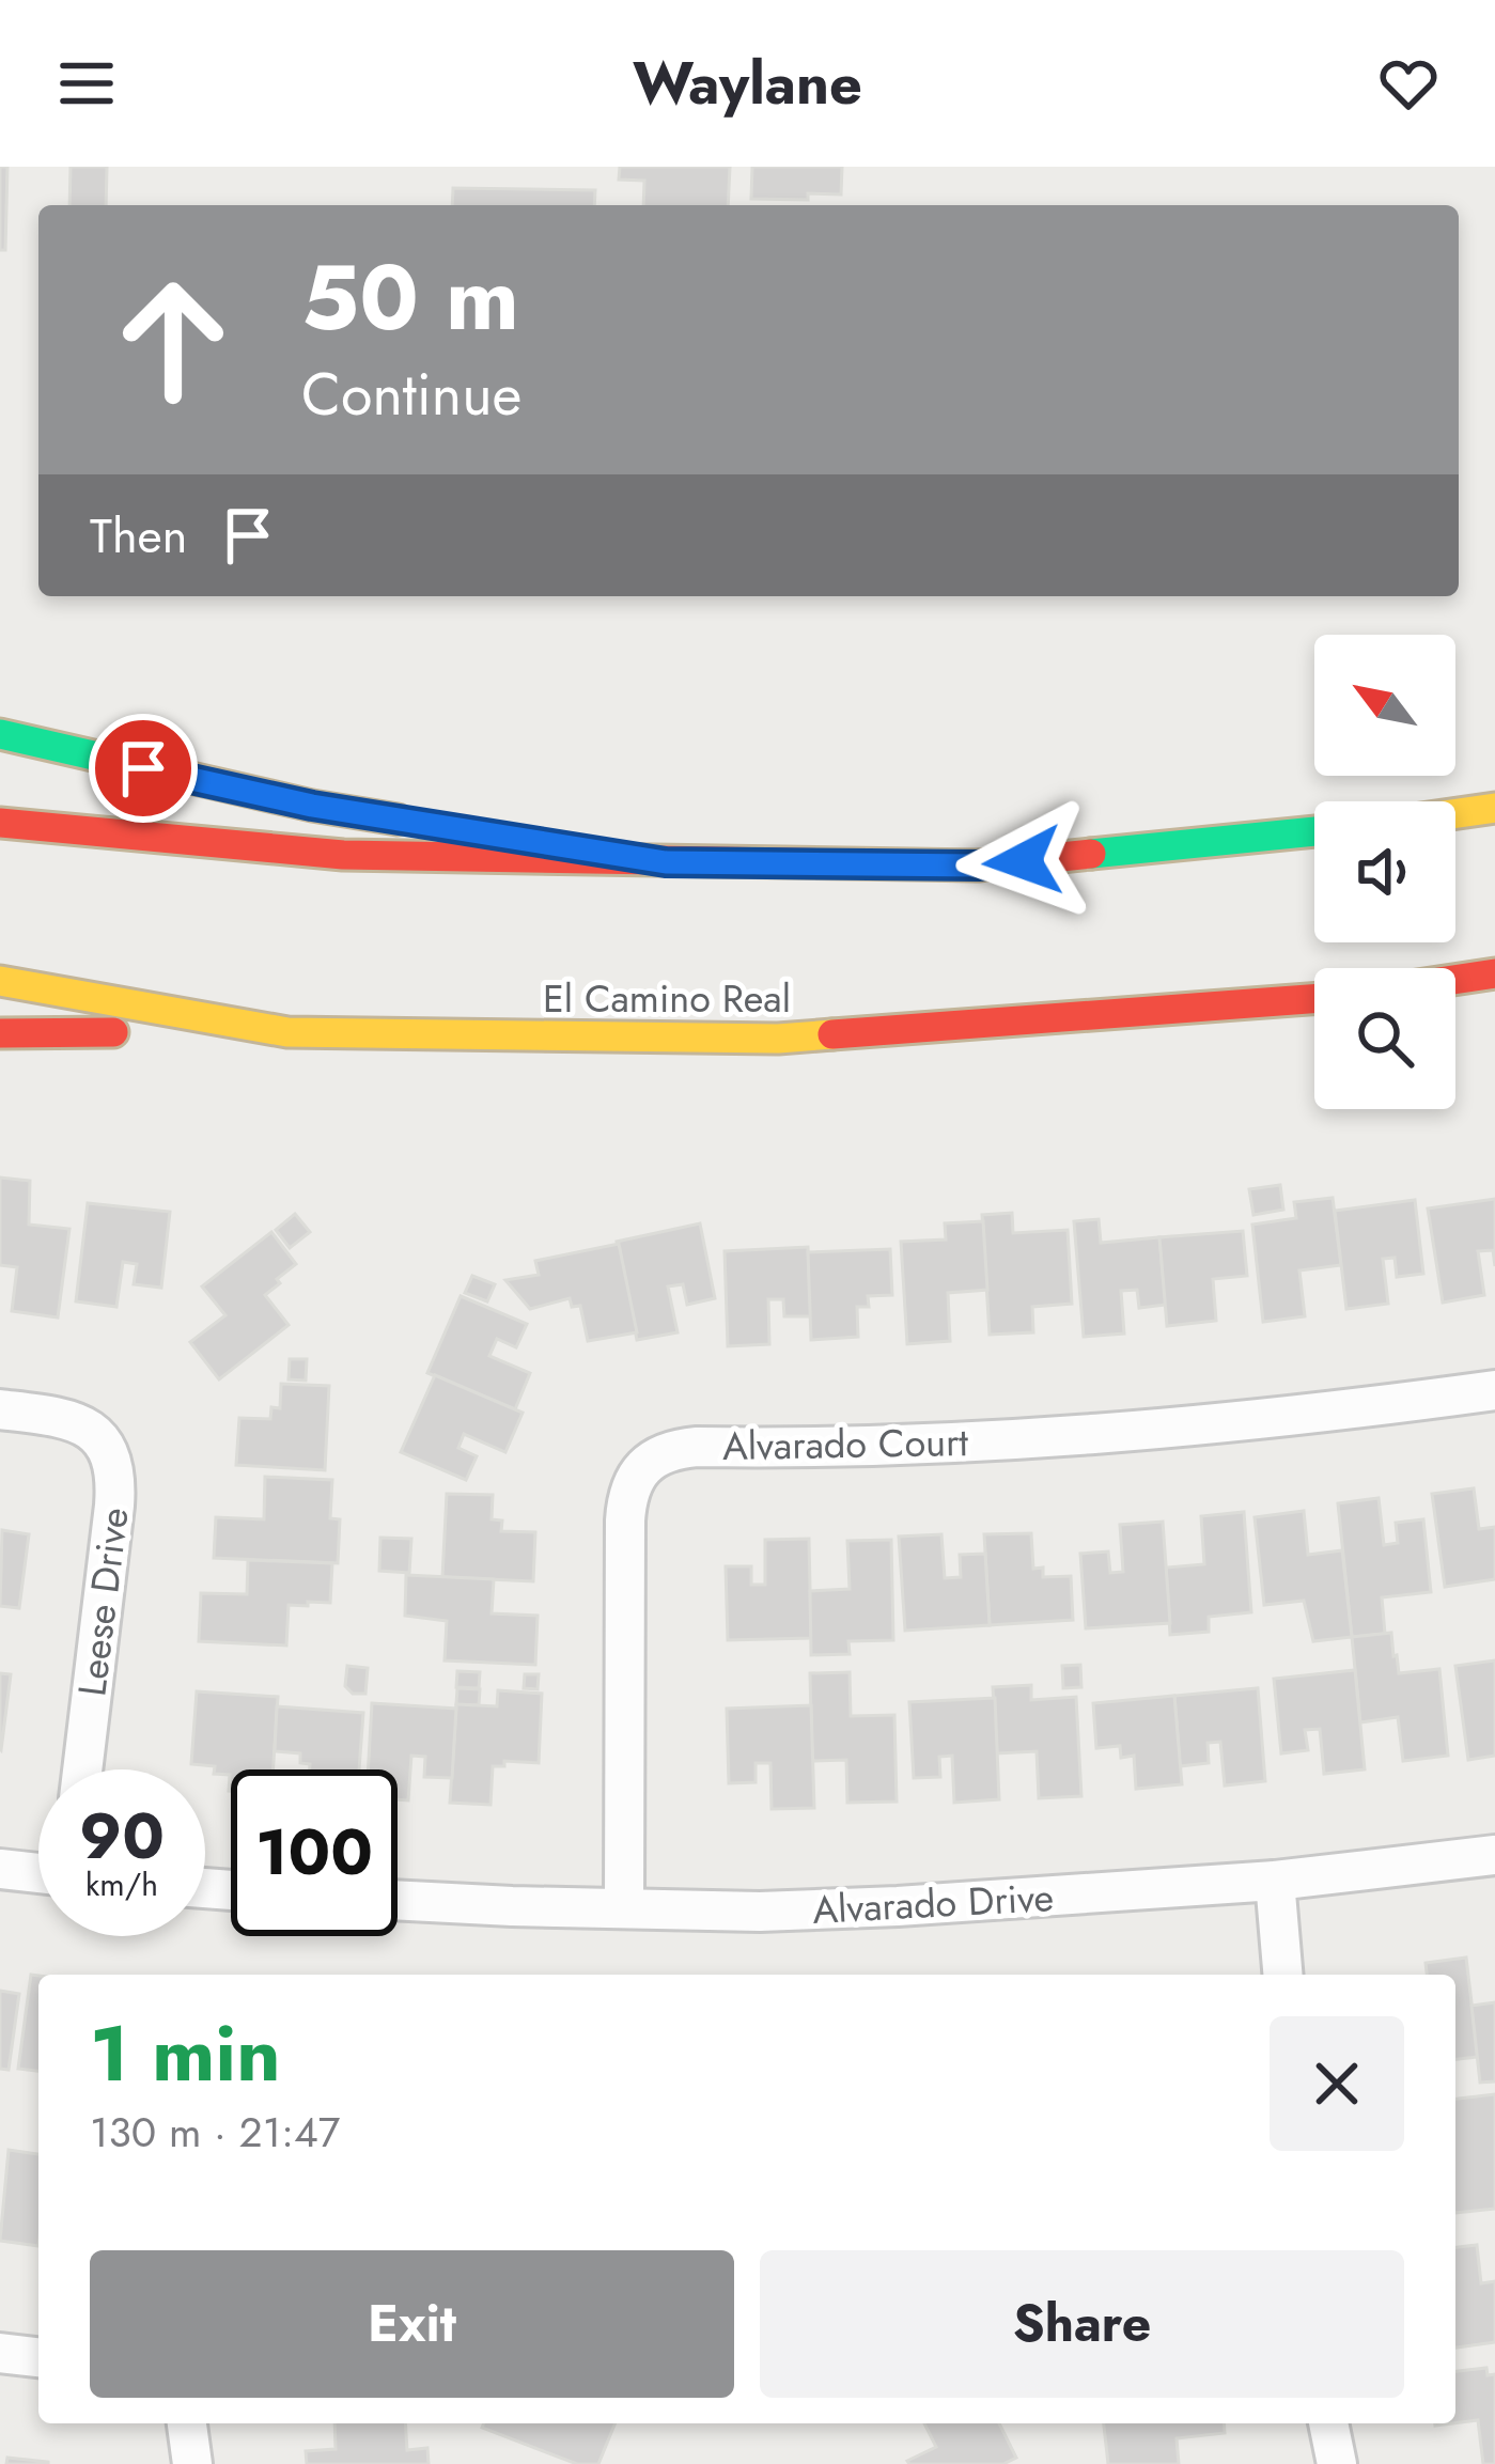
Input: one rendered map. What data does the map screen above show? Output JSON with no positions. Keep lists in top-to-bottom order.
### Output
{
  "streets": {
    "highway": ["El Camino Real"],
    "street": ["Alvarado Court", "Leese Drive", "Alvarado Drive"]
  },
  "crossings": [
    ["Alvarado Court", "Alvarado Drive"]
  ],
  "north": "top left",
  "page": {
    "header": "Waylane",
    "turn": ["50 m", "Continue"],
    "then": "Then",
    "speed": "90 km/h",
    "limit": "100",
    "heading": ["1 min", "130 m · 21:47"],
    "buttons": ["Exit", "Share"]
  }
}
